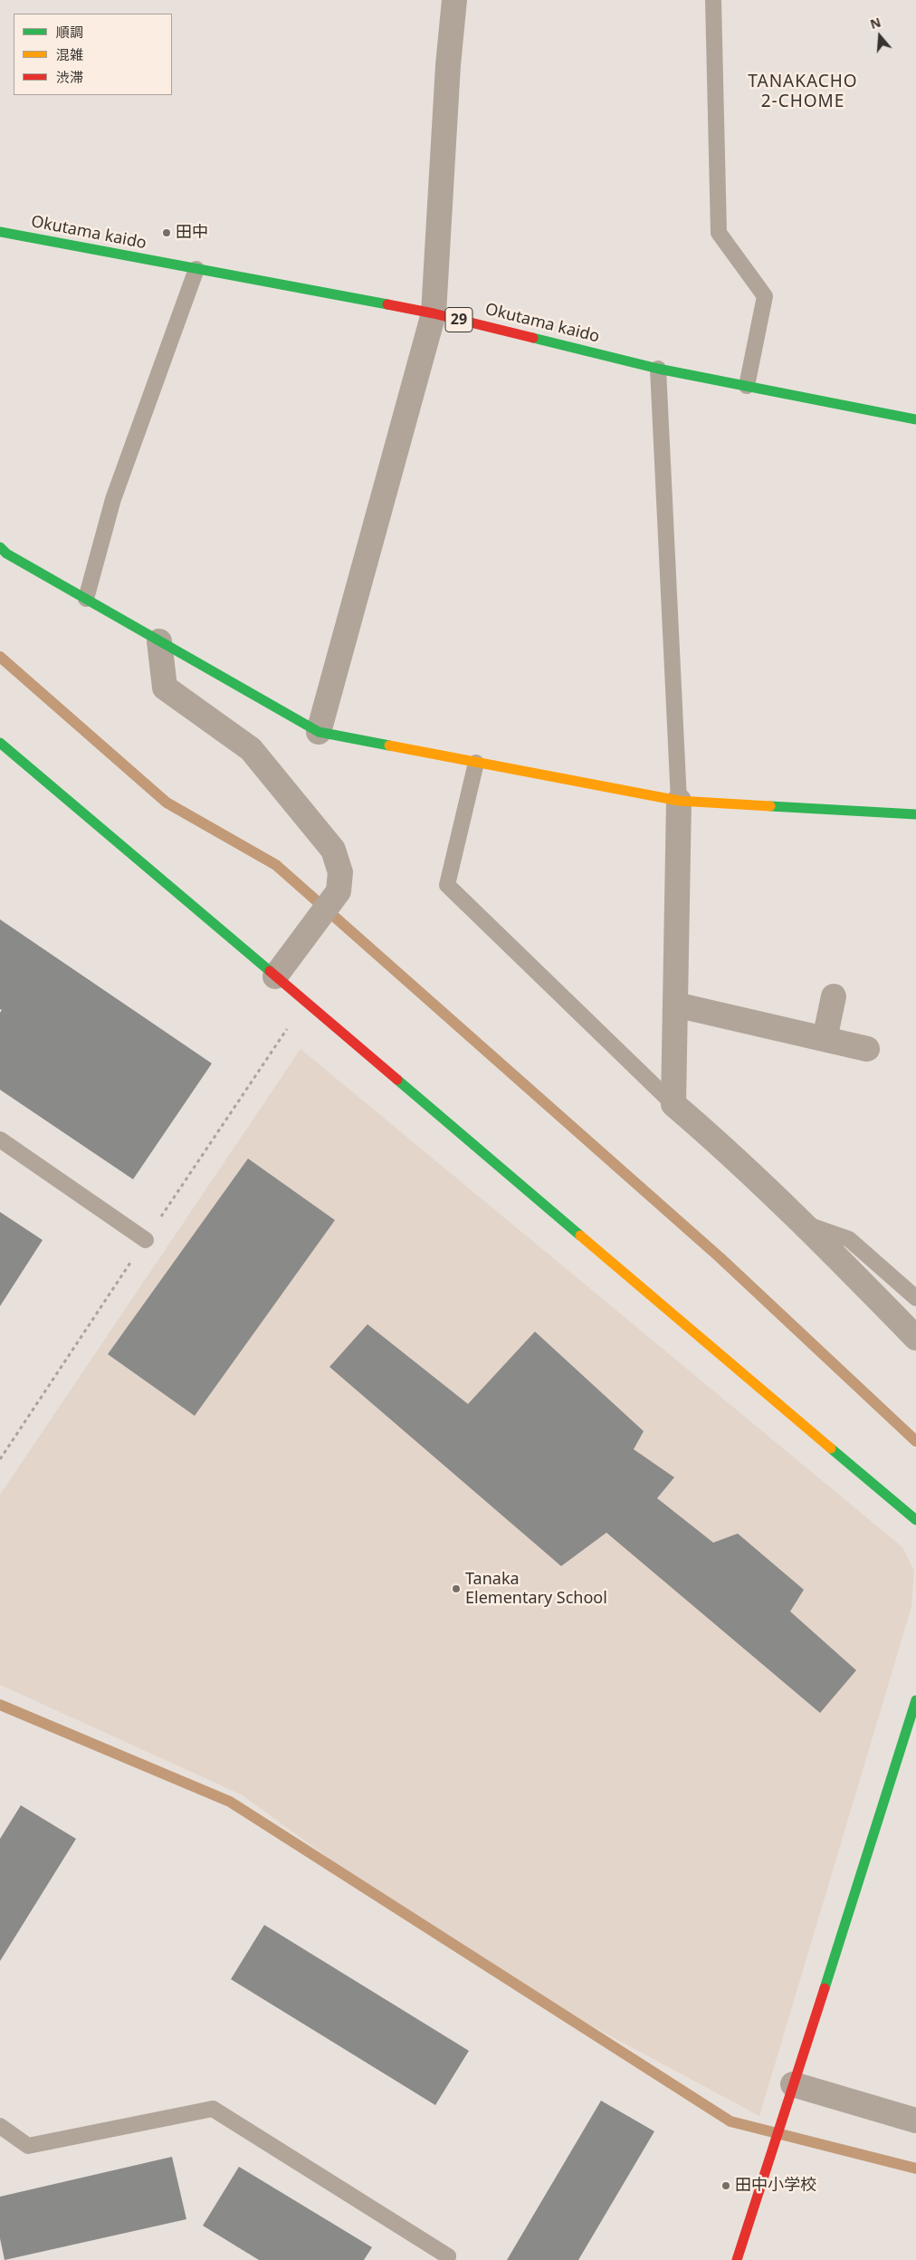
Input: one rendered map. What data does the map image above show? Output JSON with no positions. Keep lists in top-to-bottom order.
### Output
{
  "streets": {
    "street": ["Okutama kaido", "29"]
  },
  "districts": ["TANAKACHO 2-CHOME"],
  "places": ["田中", "Tanaka Elementary School", "田中小学校"],
  "legend": ["順調", "混雑", "渋滞"],
  "north": "top"
}
